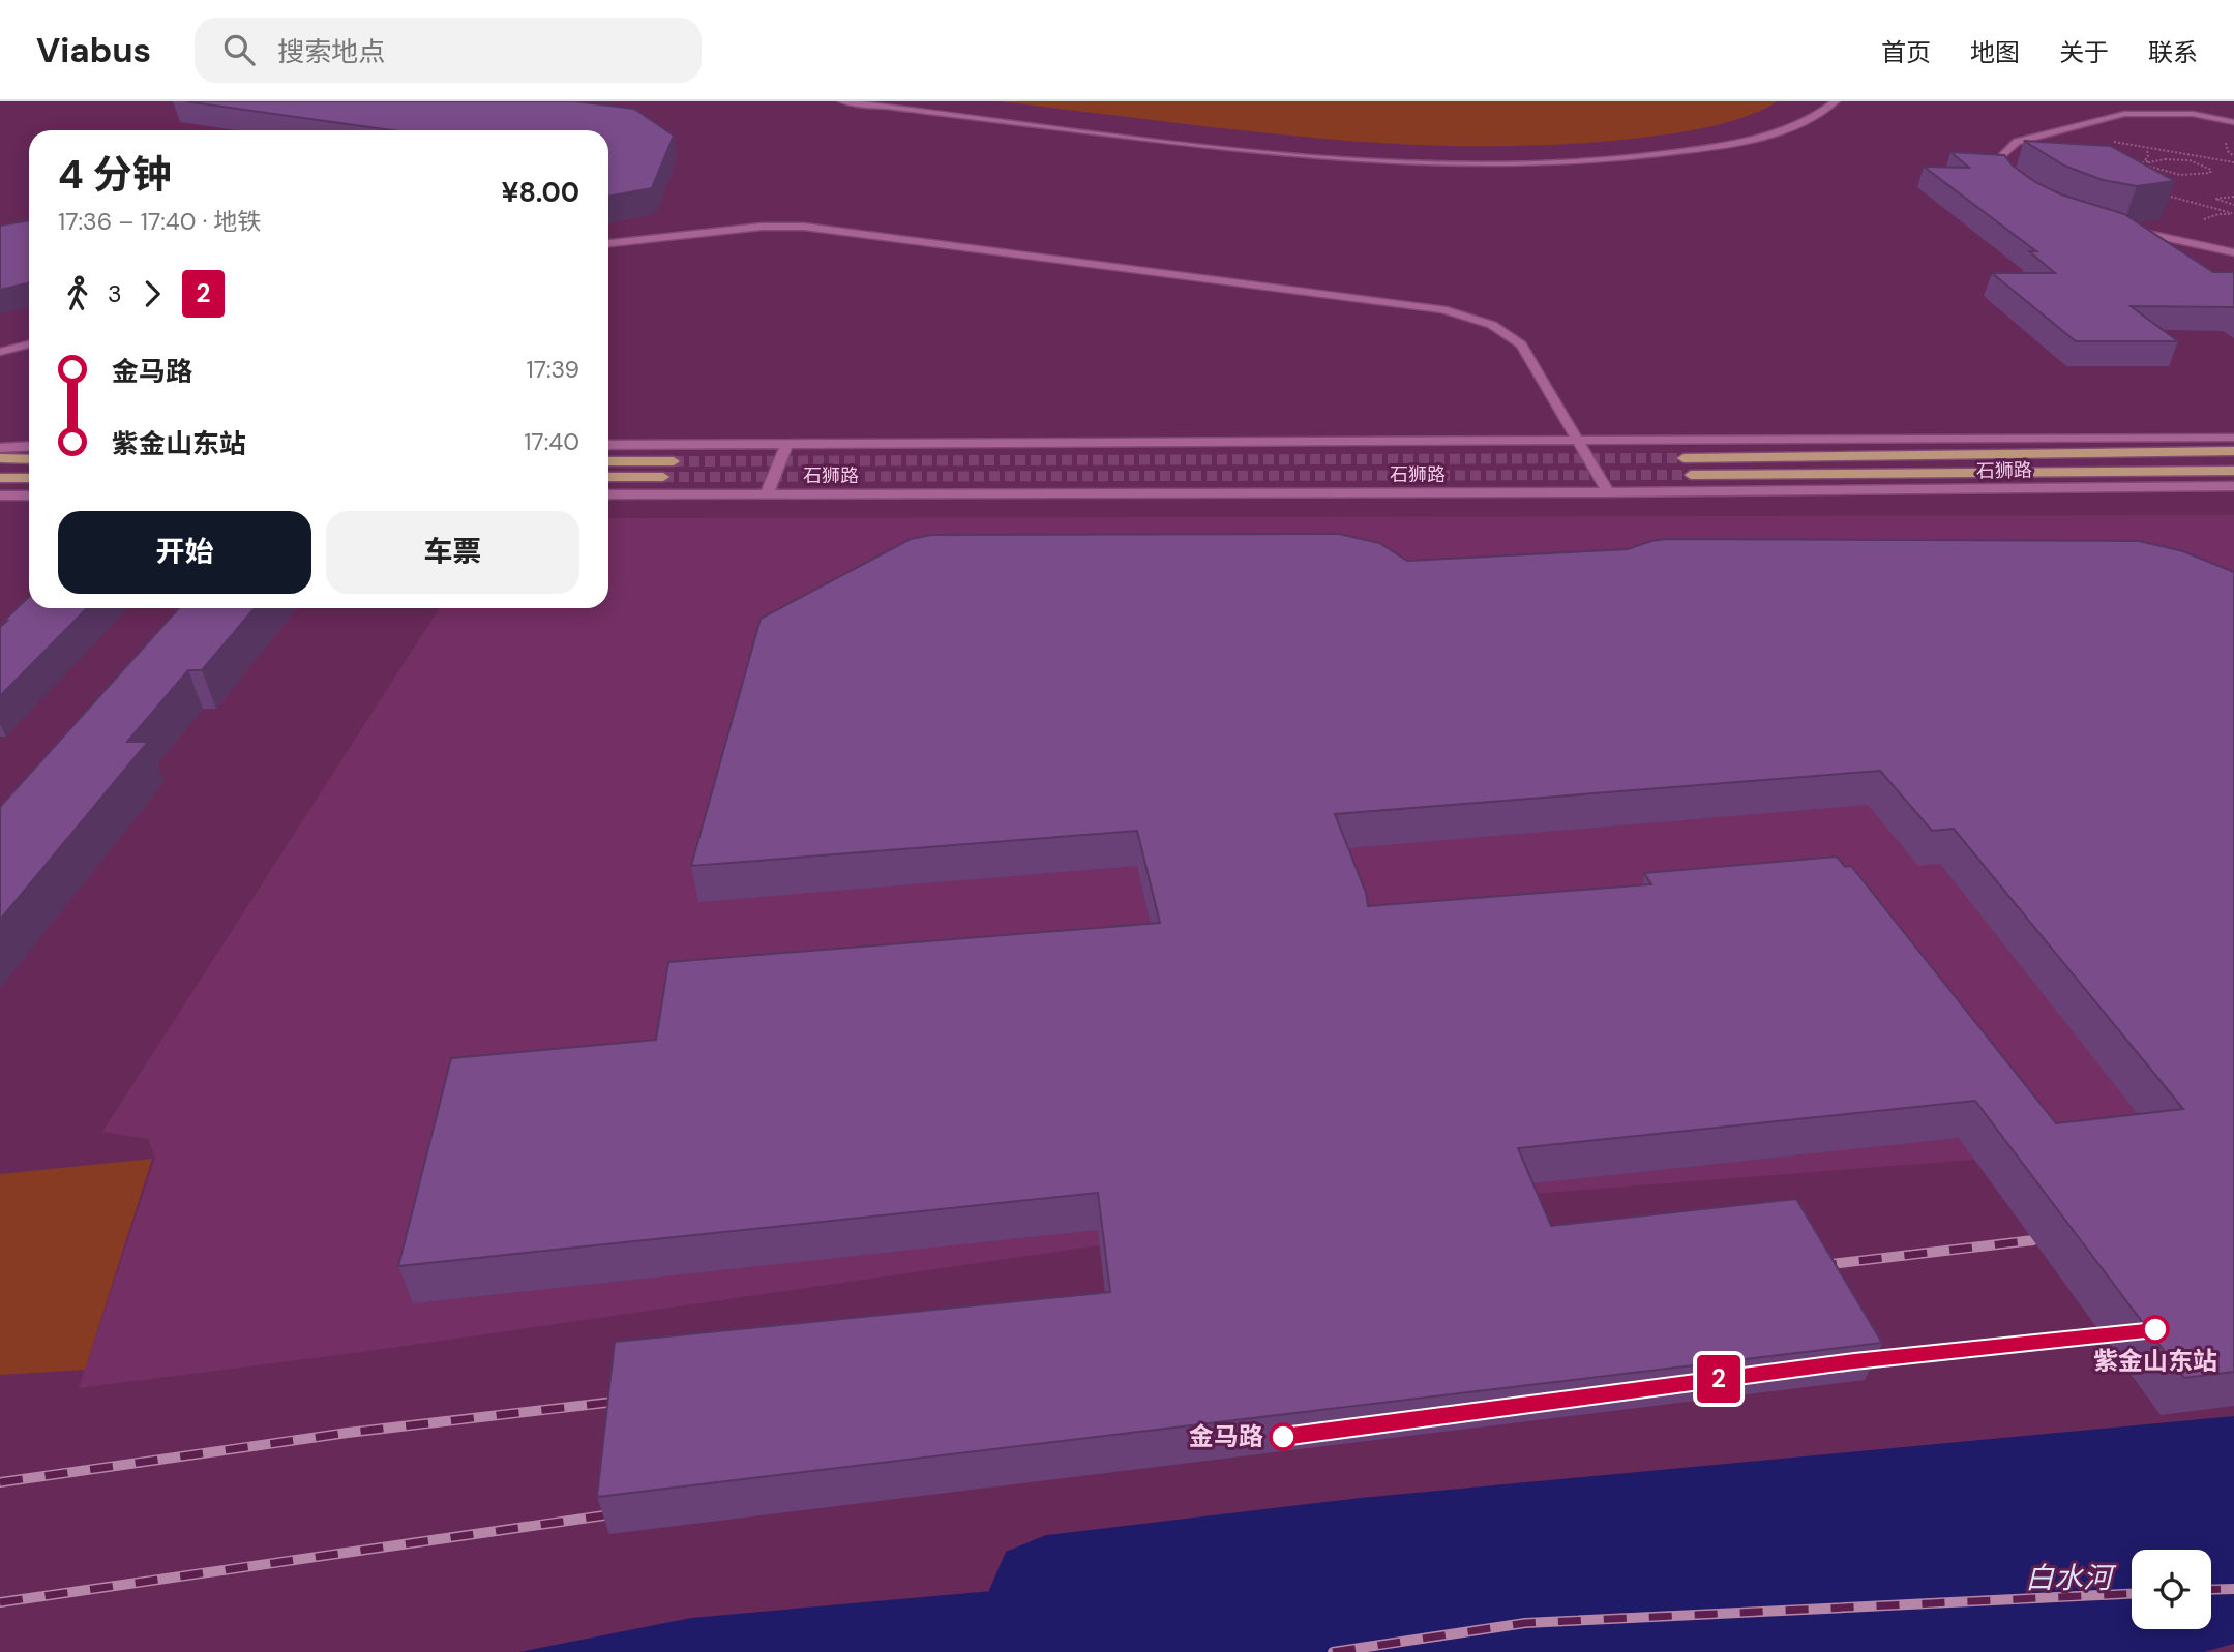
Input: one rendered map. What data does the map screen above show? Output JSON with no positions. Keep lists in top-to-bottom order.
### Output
{
  "streets": {
    "main road": ["石狮路"]
  },
  "water": ["白水河"],
  "places": ["紫金山东站", "金马路"],
  "lines": ["metro line 2"],
  "page": {
    "header": "Viabus",
    "search": "搜索地点",
    "nav": [
      "首页",
      "地图",
      "关于",
      "联系"
    ],
    "on_map": "2",
    "heading": ["4 分钟", "17:36 – 17:40 · 地铁", "¥8.00"],
    "legs": ["3", "2"],
    "list": [
      {
        "name": "金马路",
        "value": "17:39"
      },
      {
        "name": "紫金山东站",
        "value": "17:40"
      }
    ],
    "buttons": ["开始", "车票"]
  }
}
